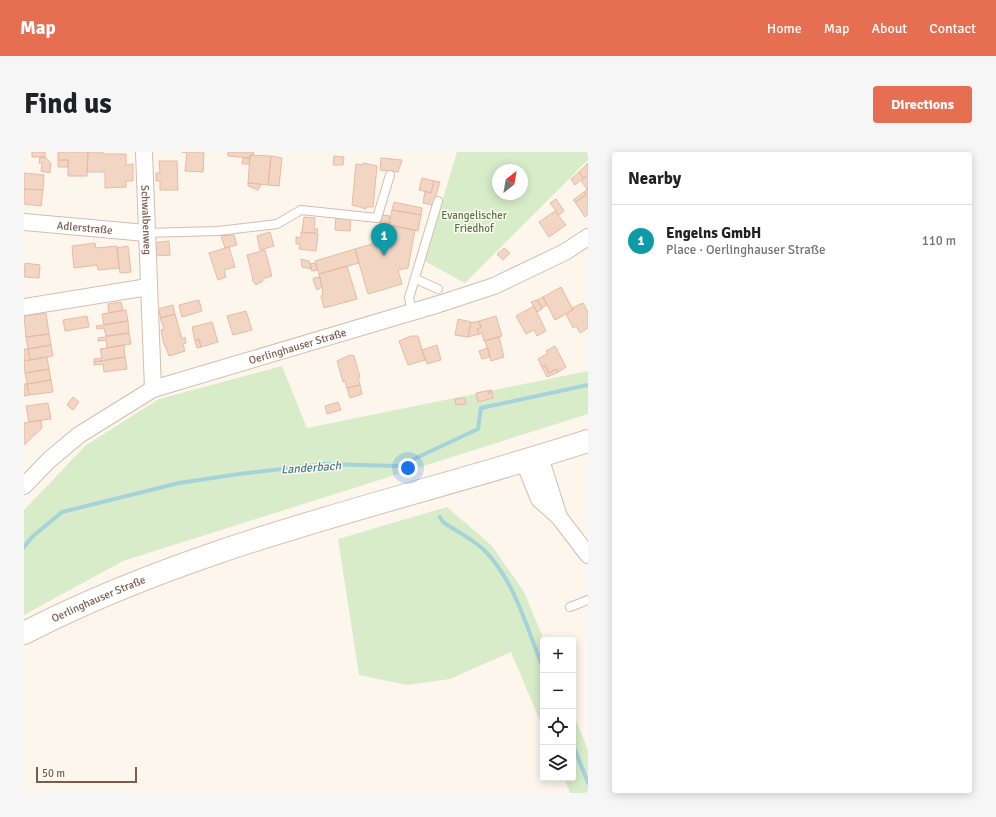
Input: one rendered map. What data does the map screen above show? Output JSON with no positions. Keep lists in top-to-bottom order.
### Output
{
  "streets": {
    "main road": ["Oerlinghauser Straße"],
    "street": ["Schwalbenweg", "Adlerstraße"]
  },
  "crossings": [
    ["Schwalbenweg", "Adlerstraße"],
    ["Schwalbenweg", "Oerlinghauser Straße"]
  ],
  "water": ["Landerbach"],
  "parks": ["Evangelischer Friedhof"],
  "scale_bar": "50 m",
  "north": "top right",
  "page": {
    "header": "Map",
    "nav": [
      "Home",
      "Map",
      "About",
      "Contact"
    ],
    "buttons": "Directions",
    "title": "Find us",
    "heading": "Nearby",
    "list": [
      {
        "mark": "1",
        "name": "Engelns GmbH",
        "note": "Place · Oerlinghauser Straße",
        "value": "110 m"
      }
    ],
    "pins": "1",
    "map_buttons": ["+", "−"],
    "scale": "50 m"
  }
}
